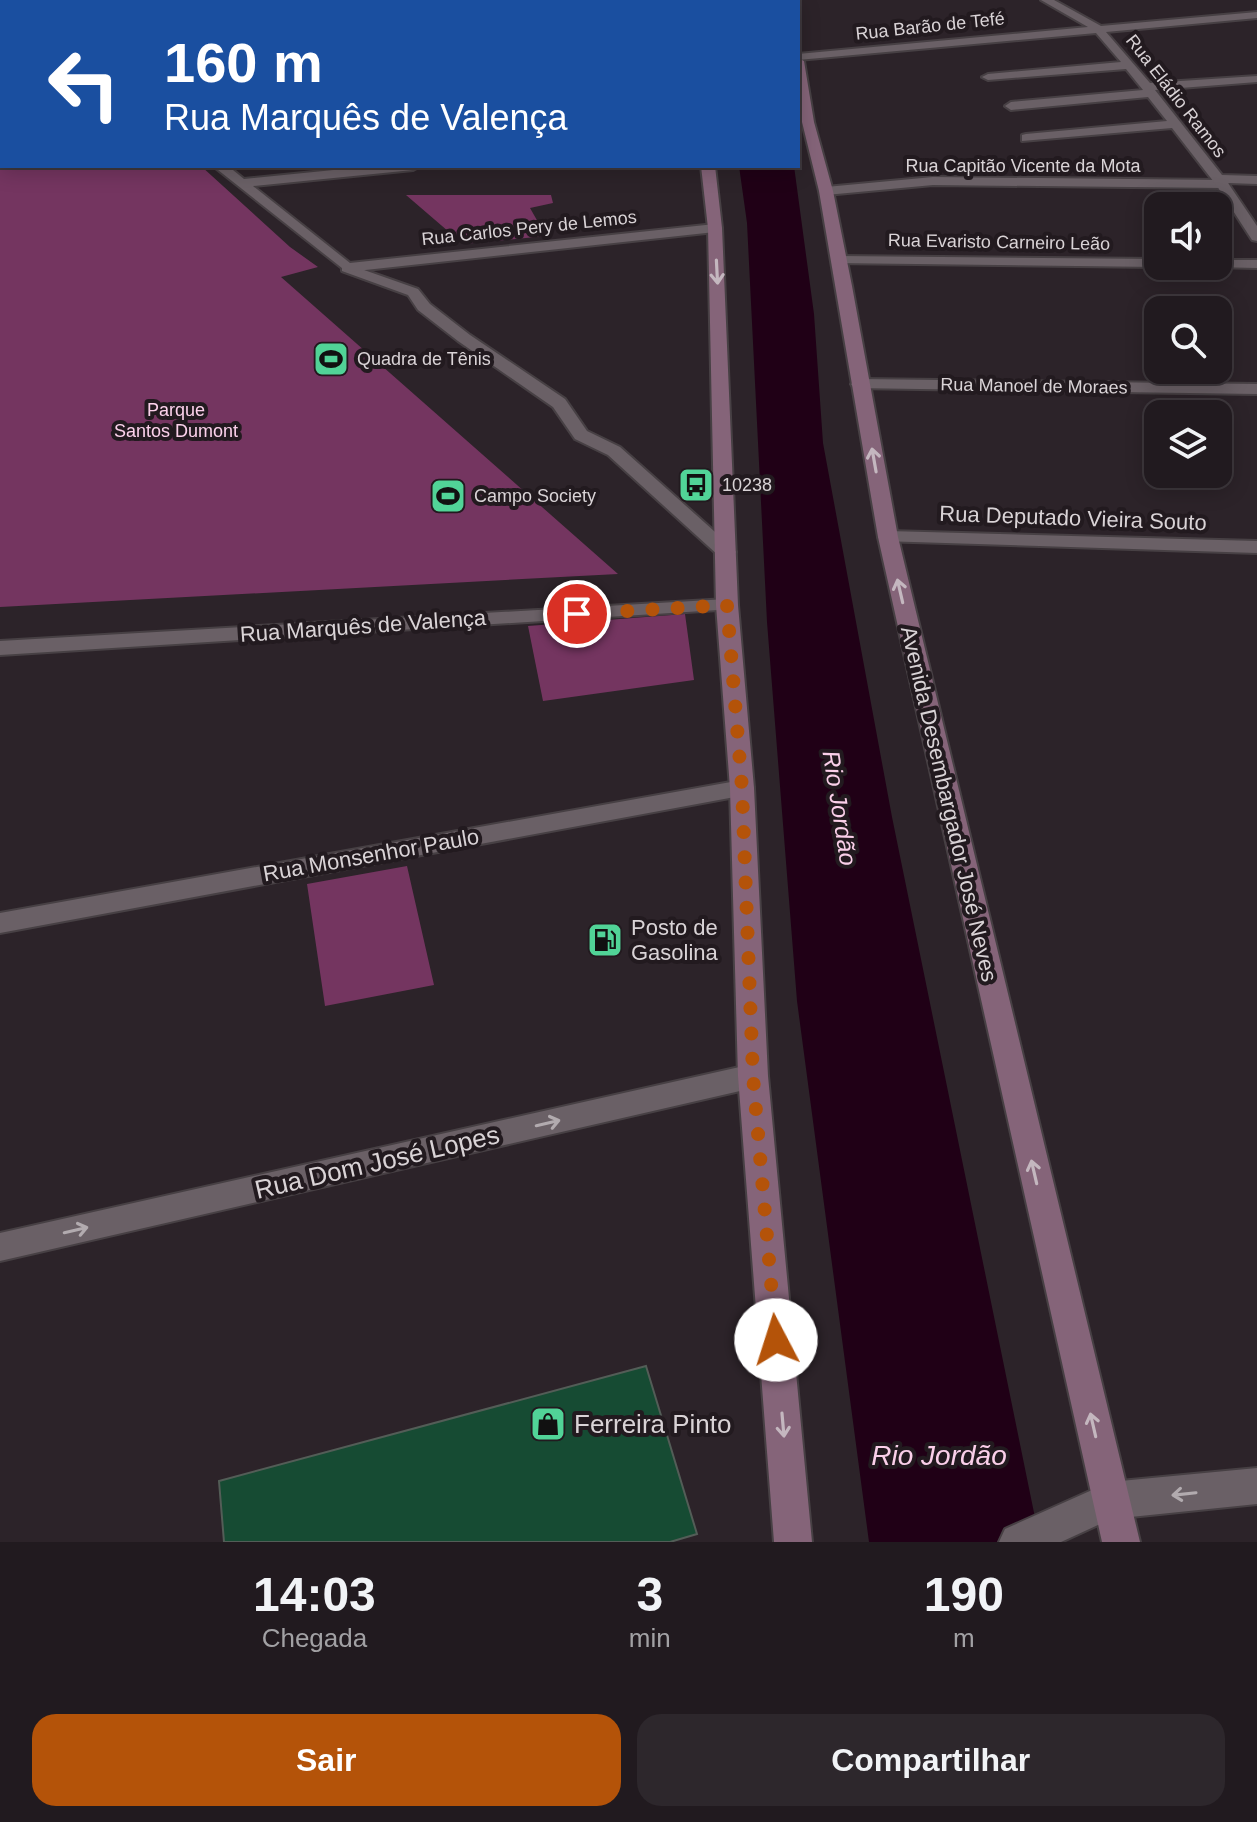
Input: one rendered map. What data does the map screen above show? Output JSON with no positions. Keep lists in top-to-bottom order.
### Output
{
  "streets": {
    "main road": ["Avenida Desembargador José Neves"],
    "street": [
      "Rua Barão de Tefé",
      "Rua Eládio Ramos",
      "Rua Capitão Vicente da Mota",
      "Rua Carlos Pery de Lemos",
      "Rua Evaristo Carneiro Leão",
      "Rua Manoel de Moraes",
      "Rua Deputado Vieira Souto",
      "Rua Marquês de Valença",
      "Rua Monsenhor Paulo",
      "Rua Dom José Lopes"
    ]
  },
  "crossings": [
    ["Rua Barão de Tefé", "Rua Eládio Ramos"],
    ["Rua Eládio Ramos", "Rua Capitão Vicente da Mota"],
    ["Rua Capitão Vicente da Mota", "Avenida Desembargador José Neves"],
    ["Rua Evaristo Carneiro Leão", "Avenida Desembargador José Neves"],
    ["Rua Manoel de Moraes", "Avenida Desembargador José Neves"],
    ["Rua Deputado Vieira Souto", "Avenida Desembargador José Neves"]
  ],
  "one_way": ["Rua Dom José Lopes"],
  "water": ["Rio Jordão"],
  "parks": ["Parque Santos Dumont"],
  "places": {
    "sports": ["Quadra de Tênis", "Campo Society"],
    "bus stop": ["10238"],
    "fuel station": ["Posto de Gasolina"],
    "shop": ["Ferreira Pinto"]
  },
  "page": {
    "turn": ["160 m", "Rua Marquês de Valença"],
    "eta": [
      "14:03",
      "Chegada",
      "3",
      "min",
      "190",
      "m"
    ],
    "buttons": ["Sair", "Compartilhar"]
  }
}
